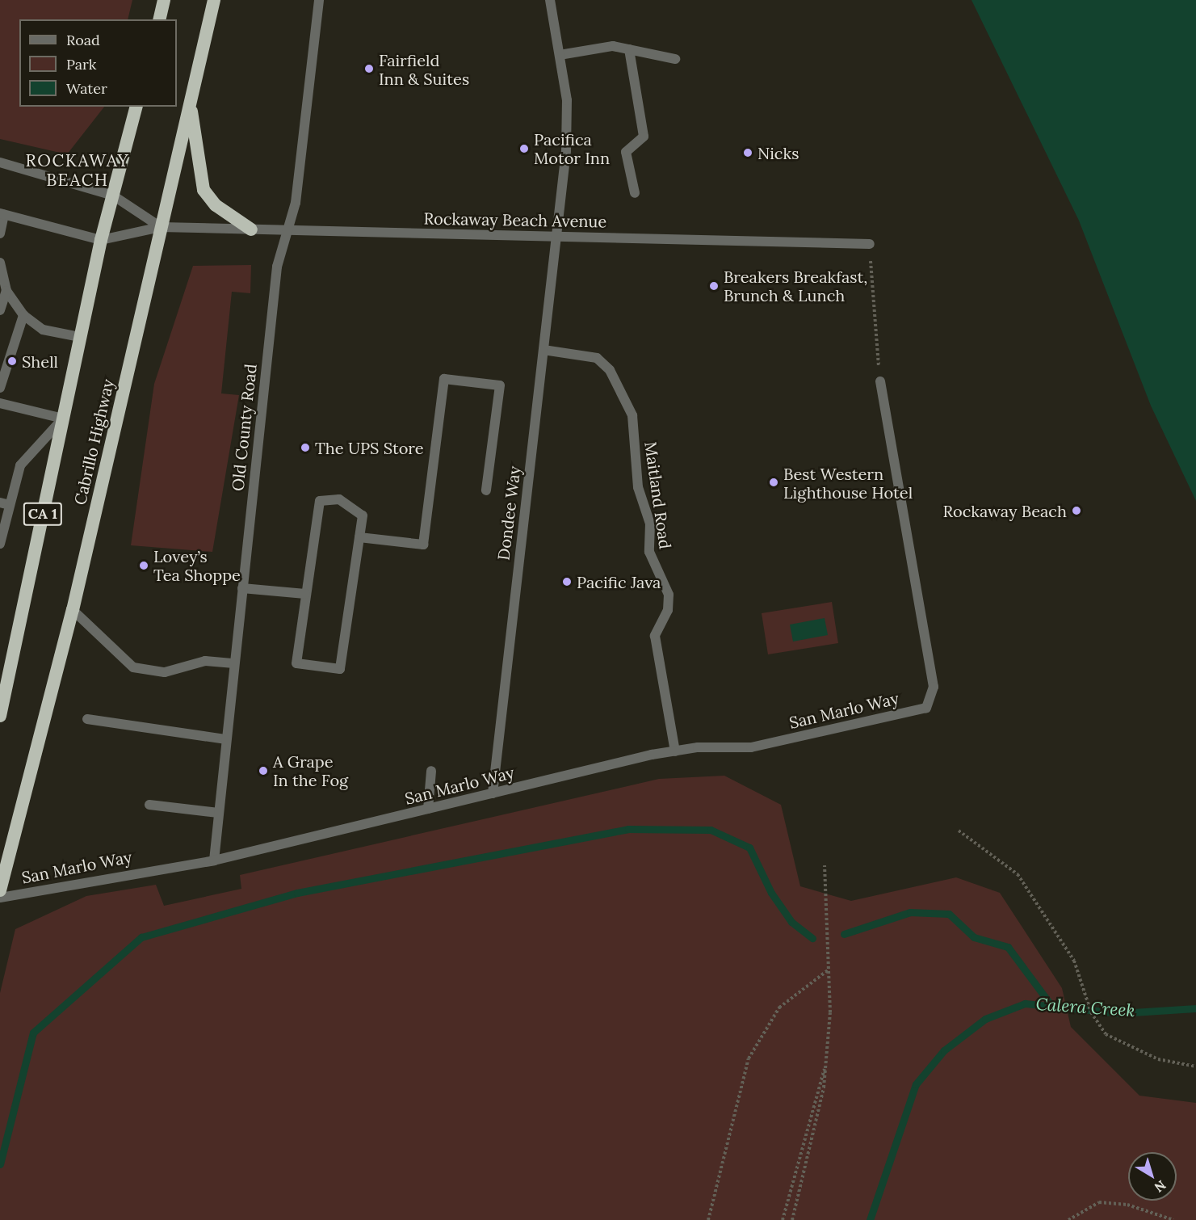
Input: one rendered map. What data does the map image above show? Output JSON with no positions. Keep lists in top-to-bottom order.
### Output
{
  "streets": {
    "highway": ["Cabrillo Highway", "CA 1"],
    "street": [
      "Rockaway Beach Avenue",
      "Old County Road",
      "Maitland Road",
      "Dondee Way",
      "San Marlo Way"
    ]
  },
  "crossings": [
    ["Rockaway Beach Avenue", "Old County Road"],
    ["Rockaway Beach Avenue", "Cabrillo Highway"],
    ["Rockaway Beach Avenue", "Dondee Way"],
    ["Rockaway Beach Avenue", "CA 1"],
    ["Old County Road", "San Marlo Way"],
    ["Maitland Road", "Dondee Way"],
    ["Maitland Road", "San Marlo Way"],
    ["Dondee Way", "San Marlo Way"]
  ],
  "districts": ["ROCKAWAY BEACH"],
  "water": ["Calera Creek"],
  "places": [
    "Fairfield Inn & Suites",
    "Pacifica Motor Inn",
    "Nicks",
    "Breakers Breakfast, Brunch & Lunch",
    "Shell",
    "The UPS Store",
    "Best Western Lighthouse Hotel",
    "Rockaway Beach",
    "Lovey’s Tea Shoppe",
    "Pacific Java",
    "A Grape In the Fog"
  ],
  "legend": ["Road", "Park", "Water"],
  "north": "bottom right"
}
